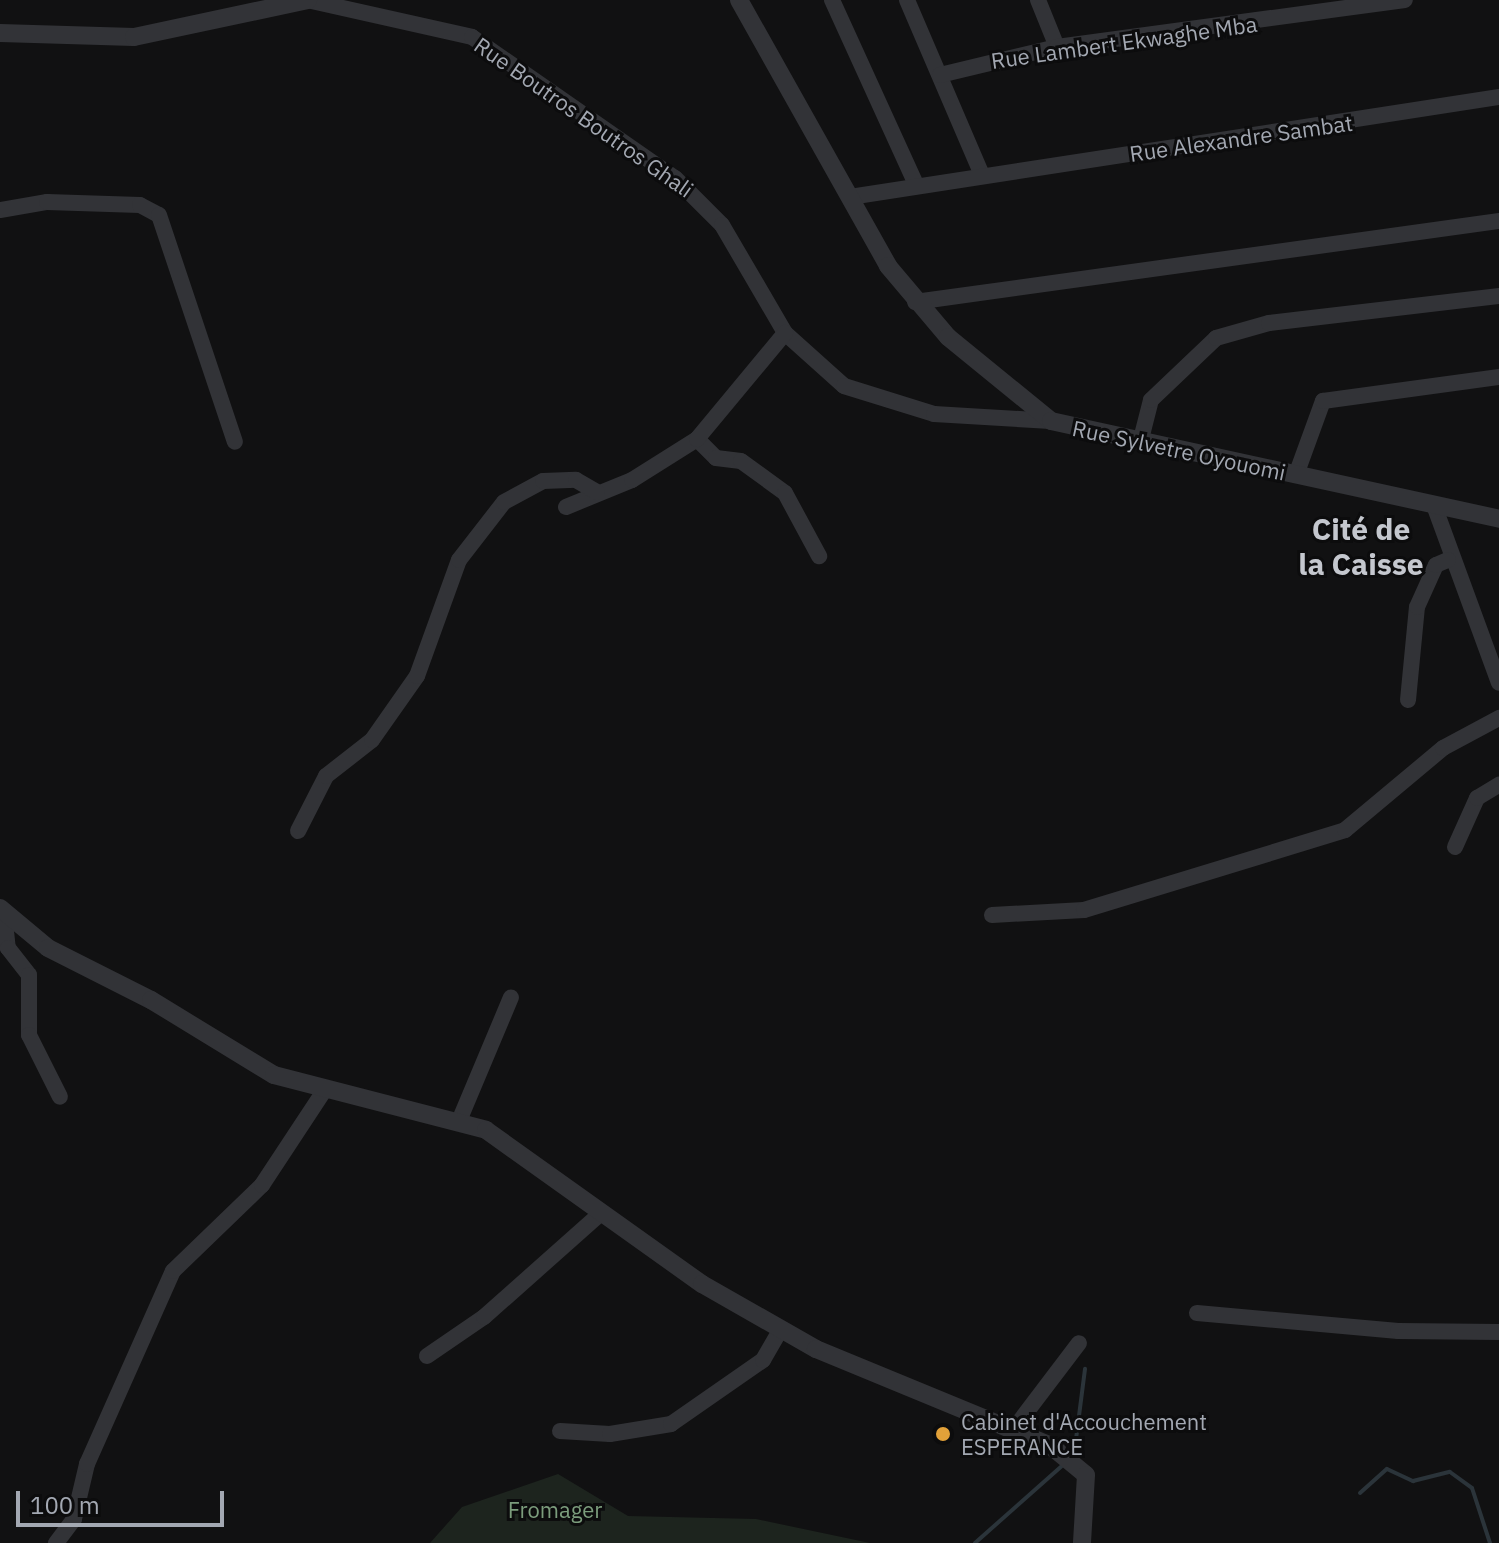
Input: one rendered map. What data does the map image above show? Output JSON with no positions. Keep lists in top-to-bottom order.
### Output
{
  "streets": {
    "street": [
      "Rue Lambert Ekwaghe Mba",
      "Rue Boutros Boutros Ghali",
      "Rue Alexandre Sambat",
      "Rue Sylvetre Oyouomi"
    ]
  },
  "crossings": [
    ["Rue Boutros Boutros Ghali", "Rue Sylvetre Oyouomi"]
  ],
  "districts": ["Cité de la Caisse"],
  "parks": ["Fromager"],
  "places": ["Cabinet d'Accouchement ESPERANCE"],
  "scale_bar": "100 m"
}
